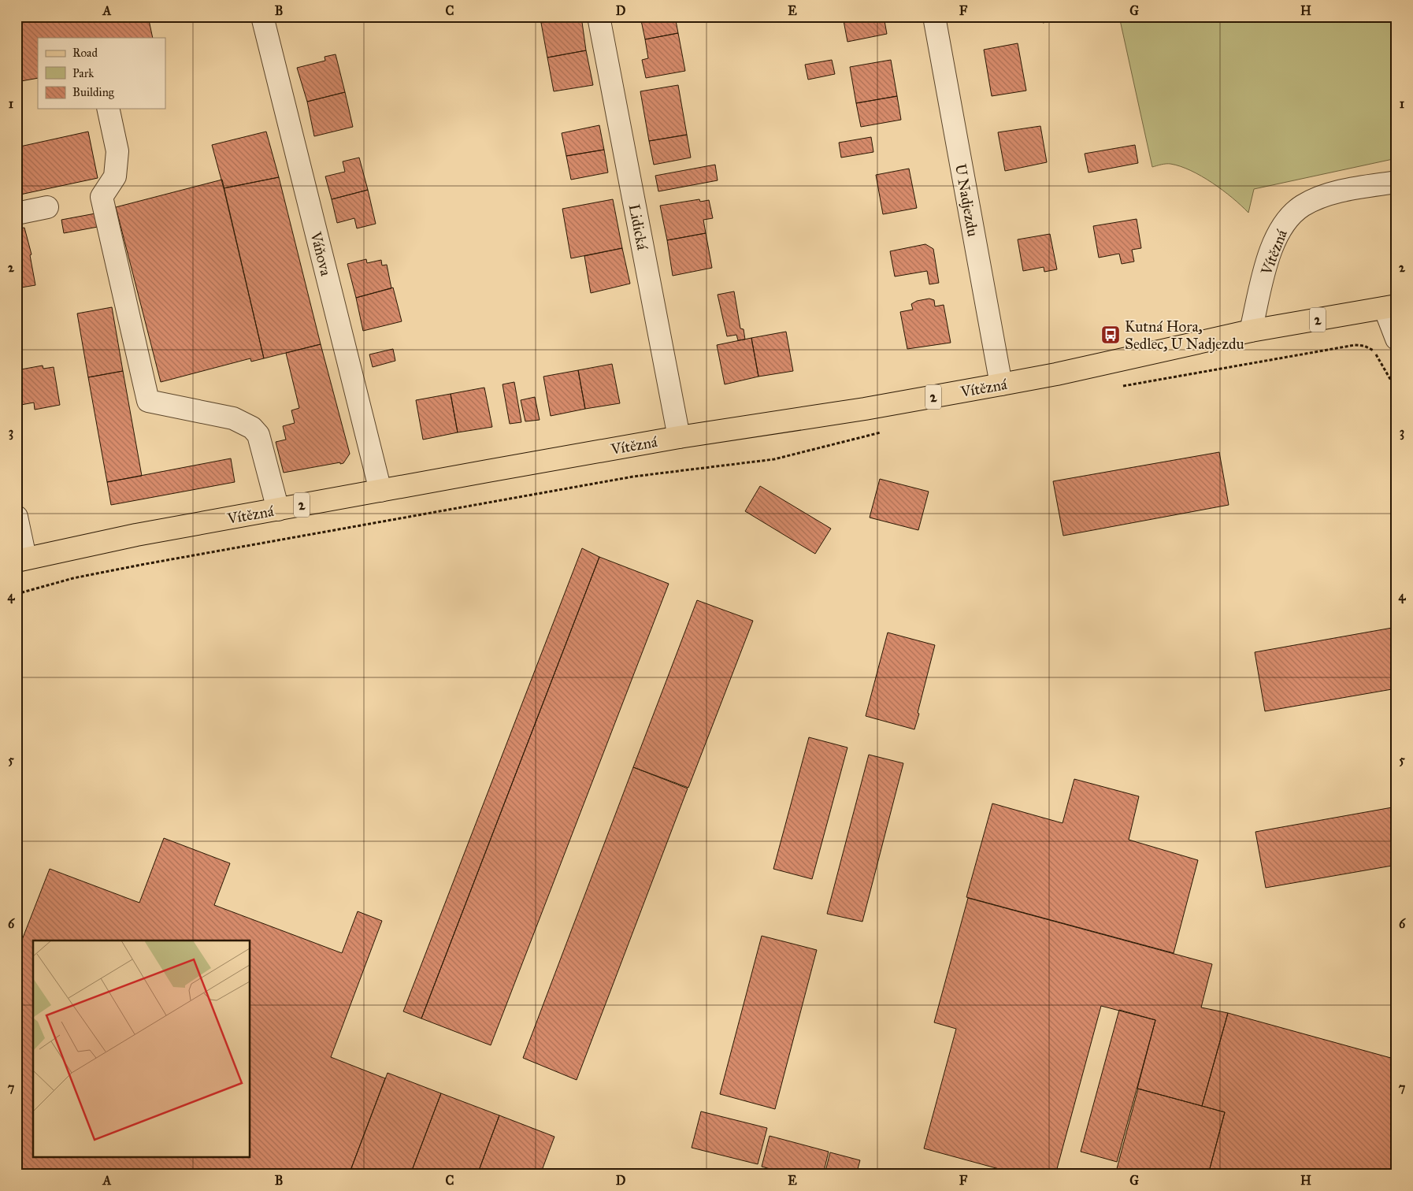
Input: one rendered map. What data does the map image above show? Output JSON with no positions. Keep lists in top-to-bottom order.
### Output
{
  "streets": {
    "main road": ["Vítězná", "2"],
    "street": ["U Nadjezdu", "Lidická", "Váňova"]
  },
  "crossings": [
    ["U Nadjezdu", "Vítězná"],
    ["Lidická", "Vítězná"],
    ["Vítězná", "Váňova"]
  ],
  "places": {
    "bus stop": ["Kutná Hora, Sedlec, U Nadjezdu"]
  },
  "legend": ["Road", "Park", "Building"],
  "grid": {
    "columns": [
      "A",
      "B",
      "C",
      "D",
      "E",
      "F",
      "G",
      "H"
    ],
    "rows": [
      "1",
      "2",
      "3",
      "4",
      "5",
      "6",
      "7"
    ]
  }
}
